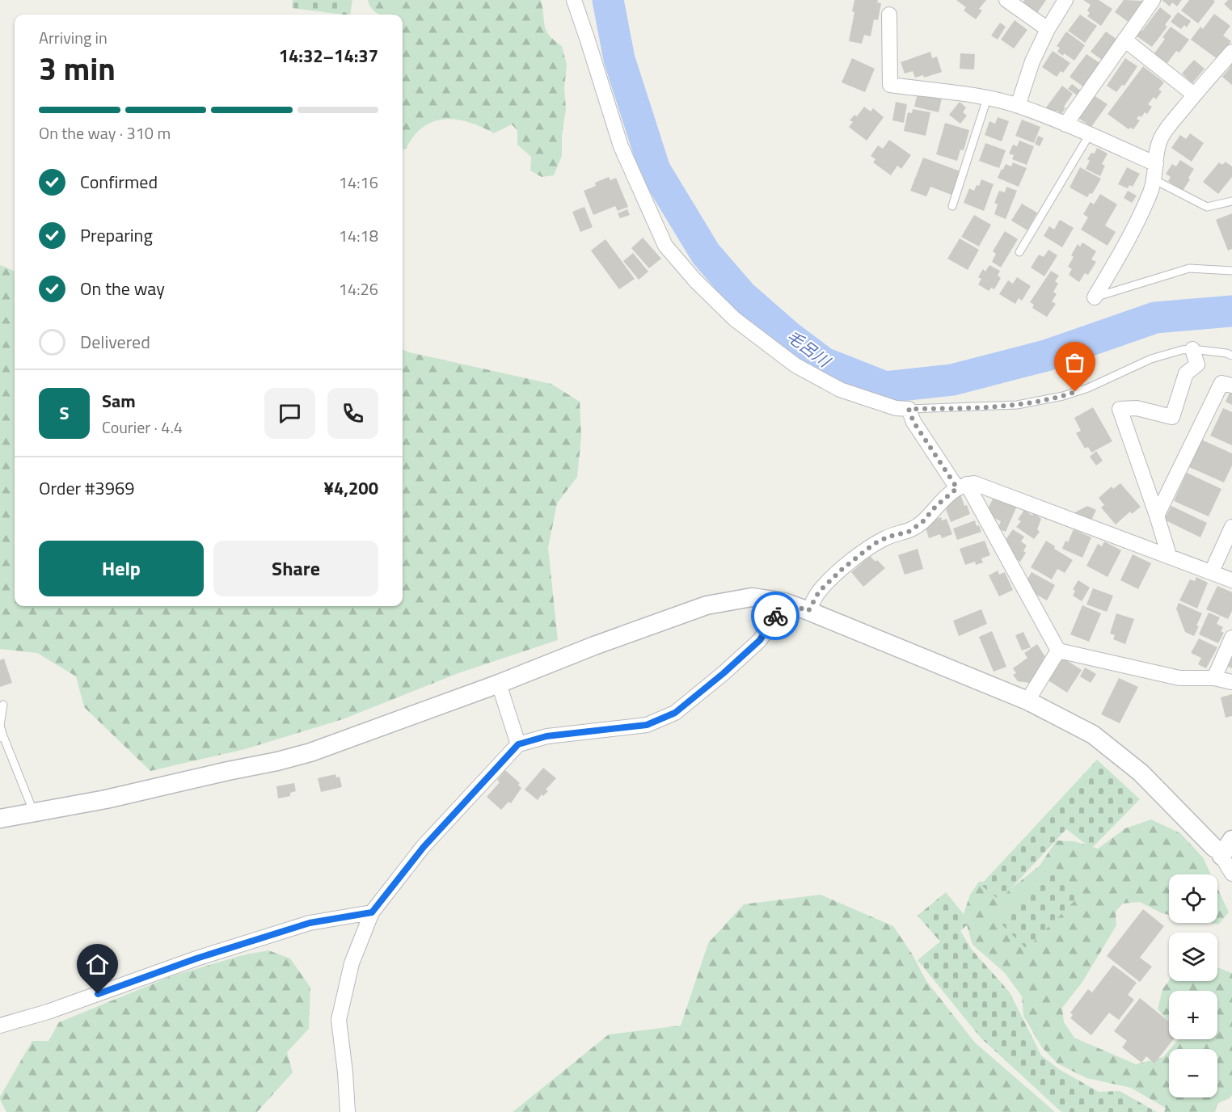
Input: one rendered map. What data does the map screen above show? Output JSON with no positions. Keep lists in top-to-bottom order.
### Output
{
  "water": ["毛呂川"],
  "page": {
    "heading": ["3 min", "Arriving in", "14:32–14:37"],
    "panel": [
      "Sam",
      "Courier · 4.4",
      "Order #3969",
      "¥4,200"
    ],
    "bar": "On the way · 310 m",
    "list": [
      ["Confirmed", "14:16"],
      ["Preparing", "14:18"],
      ["On the way", "14:26"],
      "Delivered"
    ],
    "round": "S",
    "buttons": ["Help", "Share"],
    "map_buttons": ["+", "−"]
  }
}
